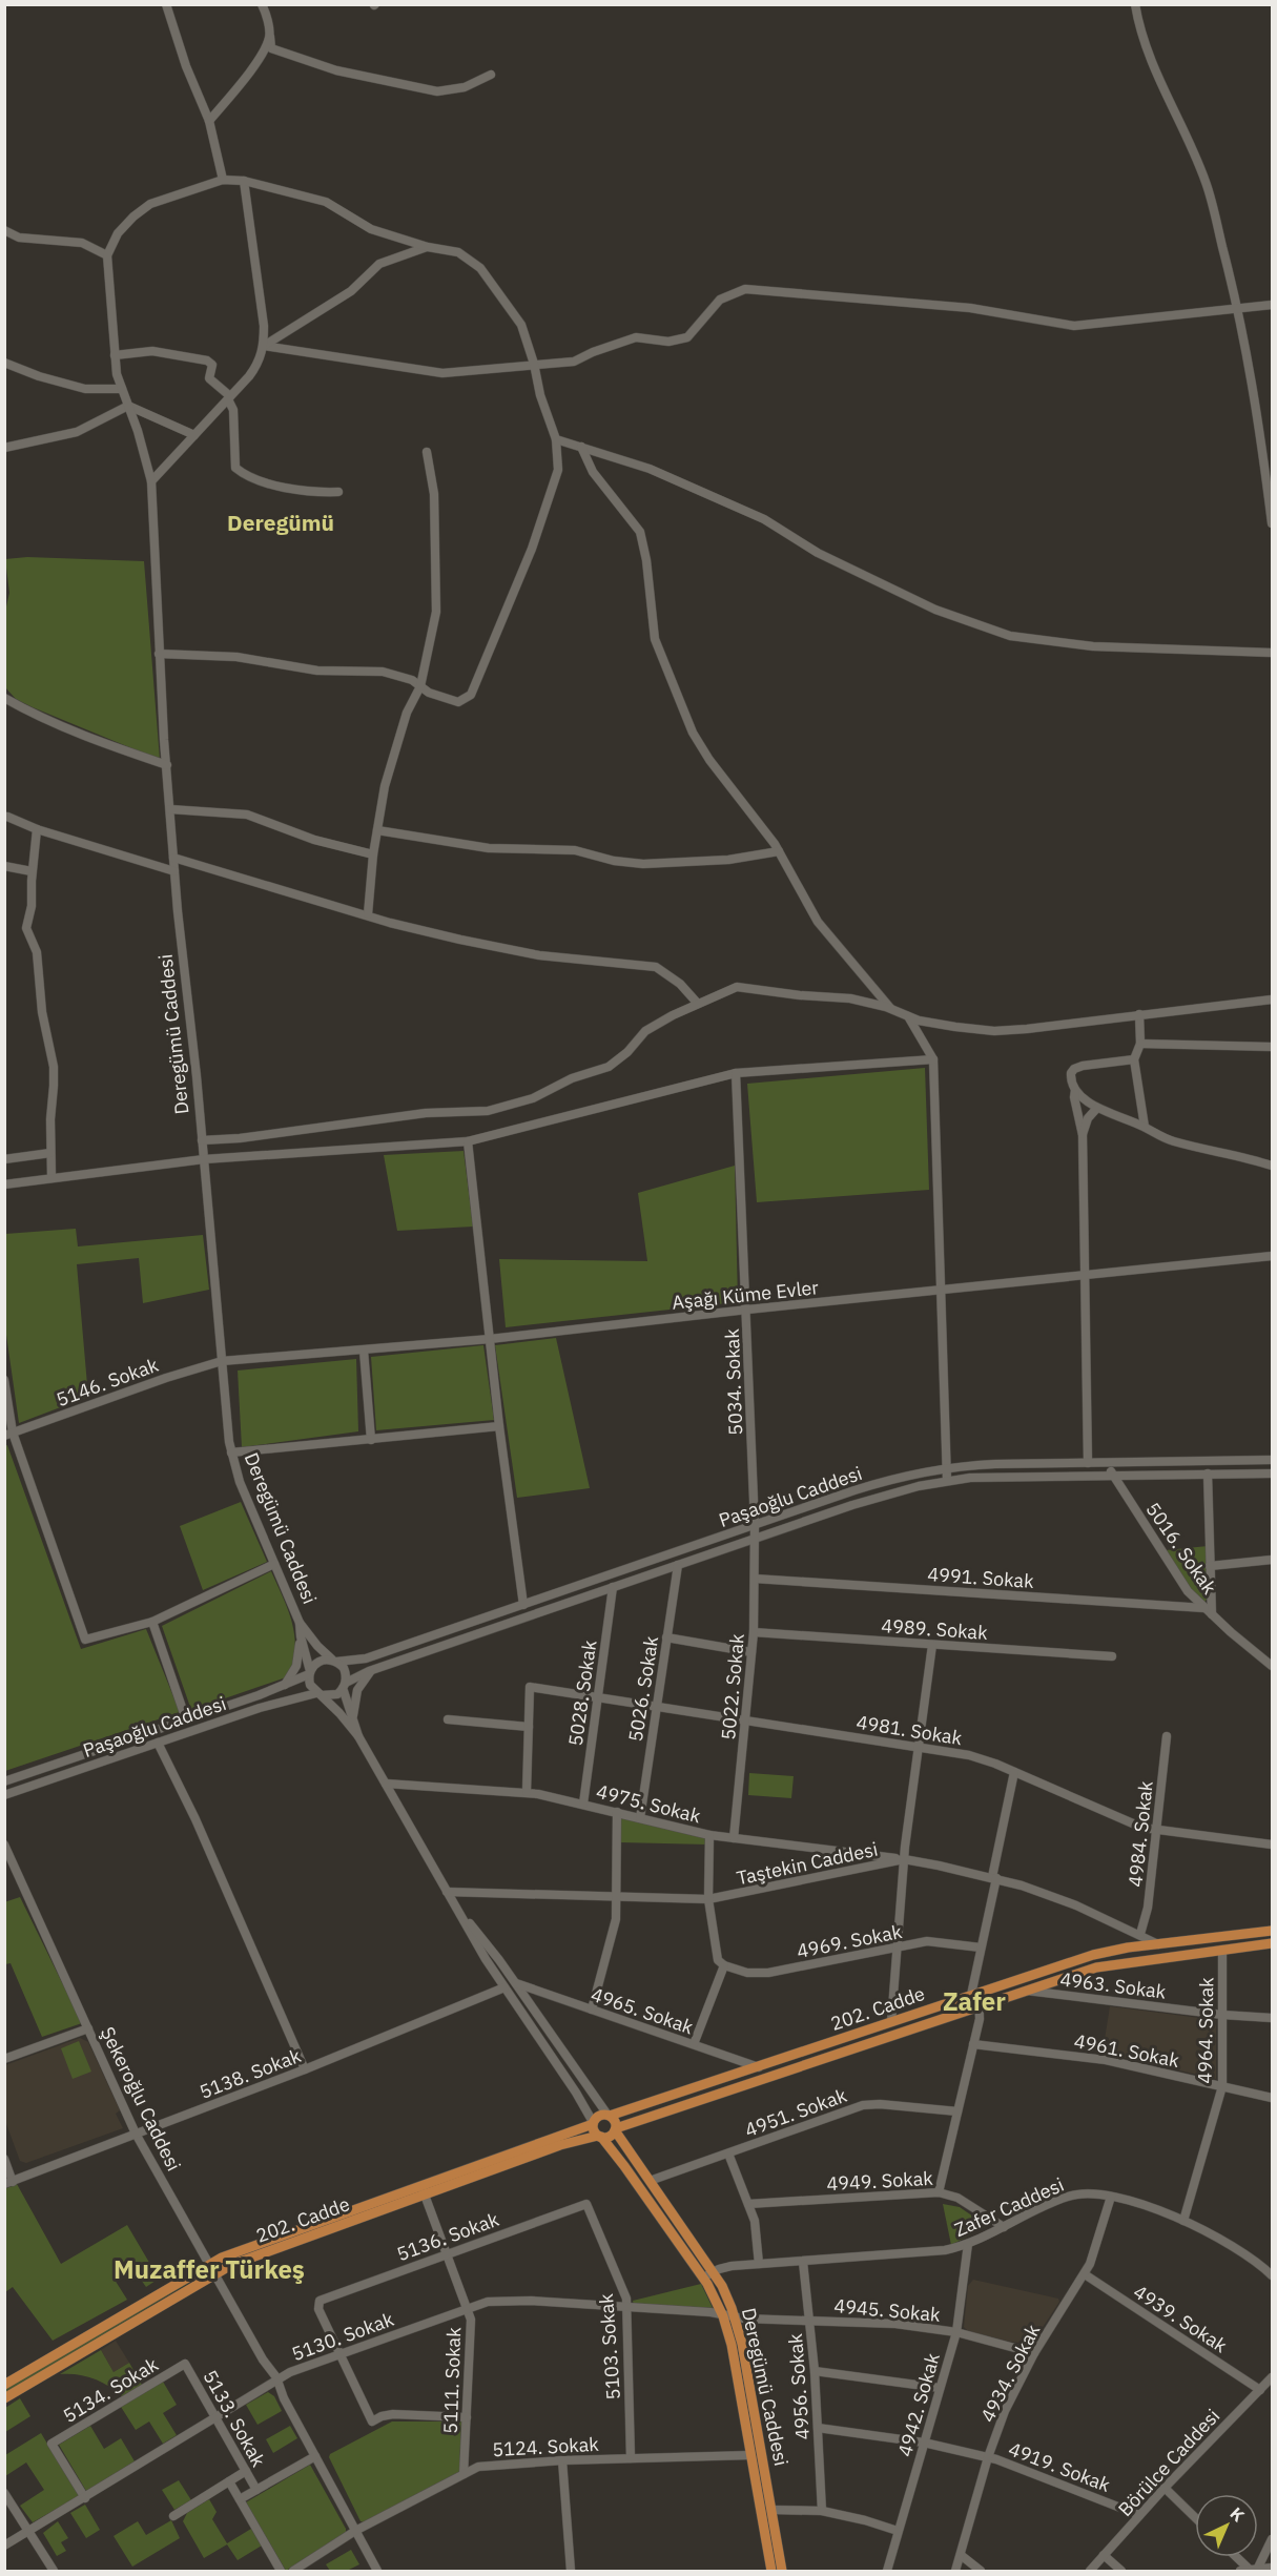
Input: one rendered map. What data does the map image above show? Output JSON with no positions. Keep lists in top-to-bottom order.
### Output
{
  "streets": {
    "main road": ["Deregümü Caddesi", "202. Cadde"],
    "street": [
      "Aşağı Küme Evler",
      "5146. Sokak",
      "5034. Sokak",
      "Paşaoğlu Caddesi",
      "5016. Sokak",
      "4991. Sokak",
      "4989. Sokak",
      "5022. Sokak",
      "5026. Sokak",
      "5028. Sokak",
      "4981. Sokak",
      "4975. Sokak",
      "4984. Sokak",
      "Taştekin Caddesi",
      "4969. Sokak",
      "4963. Sokak",
      "4965. Sokak",
      "4964. Sokak",
      "4961. Sokak",
      "5138. Sokak",
      "Şekeroğlu Caddesi",
      "4951. Sokak",
      "4949. Sokak",
      "Zafer Caddesi",
      "5136. Sokak",
      "4945. Sokak",
      "4939. Sokak",
      "5130. Sokak",
      "5103. Sokak",
      "4934. Sokak",
      "5111. Sokak",
      "4956. Sokak",
      "5134. Sokak",
      "4942. Sokak",
      "5133. Sokak",
      "5124. Sokak",
      "Börülce Caddesi",
      "4919. Sokak"
    ]
  },
  "crossings": [
    ["Deregümü Caddesi", "Aşağı Küme Evler"],
    ["Deregümü Caddesi", "5146. Sokak"],
    ["Deregümü Caddesi", "Paşaoğlu Caddesi"],
    ["Deregümü Caddesi", "202. Cadde"],
    ["Deregümü Caddesi", "4951. Sokak"],
    ["Deregümü Caddesi", "Zafer Caddesi"],
    ["Deregümü Caddesi", "4945. Sokak"],
    ["Deregümü Caddesi", "5130. Sokak"],
    ["Deregümü Caddesi", "5124. Sokak"],
    ["Aşağı Küme Evler", "5146. Sokak"],
    ["Aşağı Küme Evler", "5034. Sokak"],
    ["5034. Sokak", "Paşaoğlu Caddesi"],
    ["5034. Sokak", "5022. Sokak"],
    ["Paşaoğlu Caddesi", "5016. Sokak"],
    ["Paşaoğlu Caddesi", "5022. Sokak"],
    ["Paşaoğlu Caddesi", "5026. Sokak"],
    ["Paşaoğlu Caddesi", "5028. Sokak"],
    ["5016. Sokak", "4991. Sokak"],
    ["4991. Sokak", "5022. Sokak"],
    ["4989. Sokak", "5022. Sokak"],
    ["5022. Sokak", "4981. Sokak"],
    ["5022. Sokak", "4975. Sokak"],
    ["5026. Sokak", "4981. Sokak"],
    ["5026. Sokak", "4975. Sokak"],
    ["5028. Sokak", "4981. Sokak"],
    ["5028. Sokak", "4975. Sokak"],
    ["4981. Sokak", "4984. Sokak"],
    ["4975. Sokak", "Taştekin Caddesi"],
    ["4984. Sokak", "Taştekin Caddesi"],
    ["Taştekin Caddesi", "202. Cadde"],
    ["4963. Sokak", "202. Cadde"],
    ["4963. Sokak", "4964. Sokak"],
    ["202. Cadde", "4965. Sokak"],
    ["202. Cadde", "4964. Sokak"],
    ["202. Cadde", "Şekeroğlu Caddesi"],
    ["202. Cadde", "5111. Sokak"],
    ["4964. Sokak", "4961. Sokak"],
    ["4964. Sokak", "Zafer Caddesi"],
    ["5138. Sokak", "Şekeroğlu Caddesi"],
    ["Şekeroğlu Caddesi", "5130. Sokak"],
    ["Şekeroğlu Caddesi", "5124. Sokak"],
    ["4949. Sokak", "Zafer Caddesi"],
    ["Zafer Caddesi", "4934. Sokak"],
    ["Zafer Caddesi", "4956. Sokak"],
    ["Zafer Caddesi", "4942. Sokak"],
    ["5136. Sokak", "5130. Sokak"],
    ["5136. Sokak", "5103. Sokak"],
    ["5136. Sokak", "5111. Sokak"],
    ["4945. Sokak", "5130. Sokak"],
    ["4945. Sokak", "4934. Sokak"],
    ["4945. Sokak", "4956. Sokak"],
    ["4945. Sokak", "4942. Sokak"],
    ["4939. Sokak", "4934. Sokak"],
    ["4939. Sokak", "Börülce Caddesi"],
    ["5130. Sokak", "5103. Sokak"],
    ["5130. Sokak", "5111. Sokak"],
    ["5130. Sokak", "5134. Sokak"],
    ["5130. Sokak", "5133. Sokak"],
    ["5103. Sokak", "5124. Sokak"],
    ["4934. Sokak", "4919. Sokak"],
    ["5111. Sokak", "5124. Sokak"],
    ["4956. Sokak", "4919. Sokak"],
    ["5134. Sokak", "5133. Sokak"],
    ["4942. Sokak", "4919. Sokak"],
    ["Börülce Caddesi", "4919. Sokak"]
  ],
  "districts": ["Deregümü", "Zafer", "Muzaffer Türkeş"],
  "north": "top right"
}
